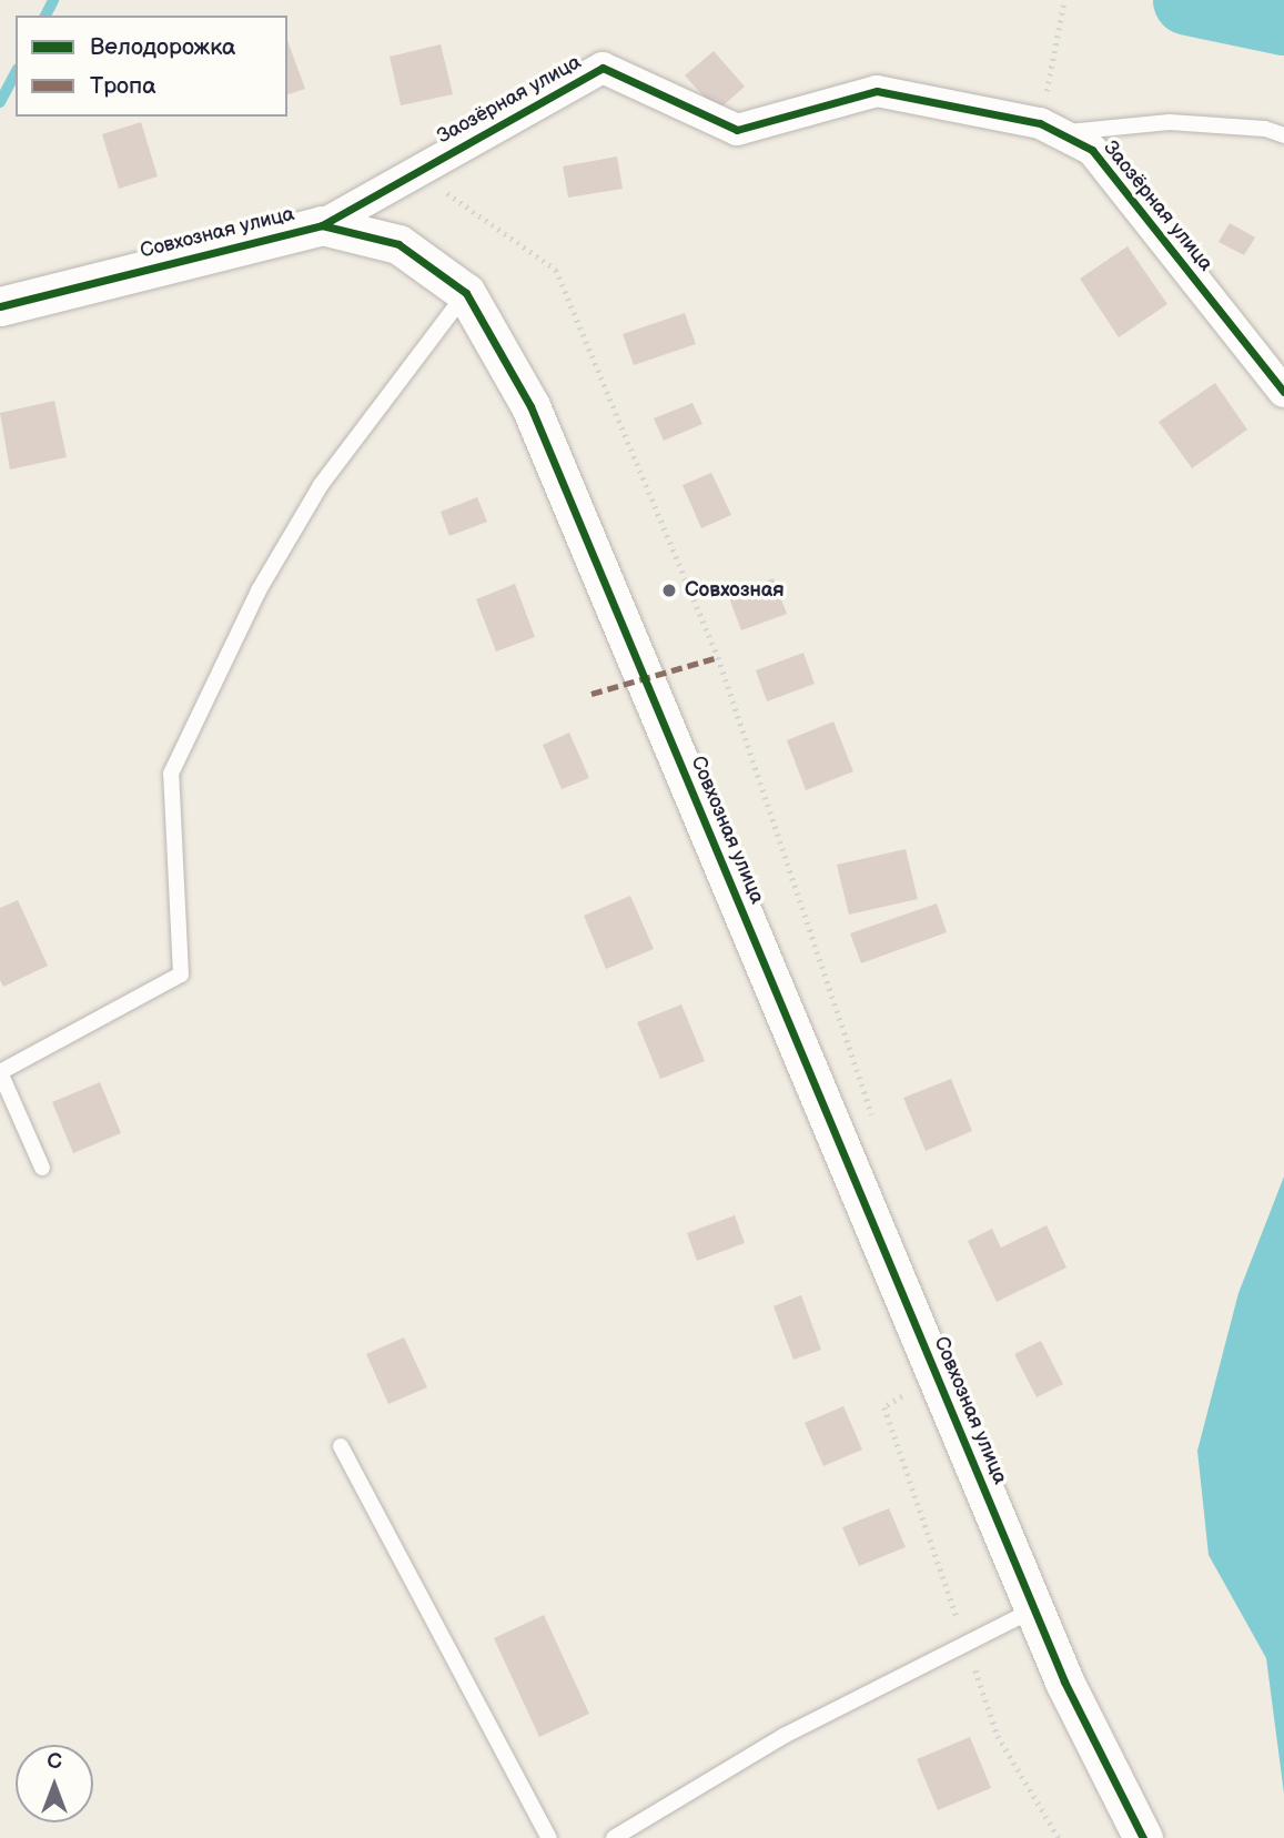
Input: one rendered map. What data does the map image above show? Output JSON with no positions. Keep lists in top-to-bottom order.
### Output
{
  "streets": {
    "street": ["Заозёрная улица", "Совхозная улица"]
  },
  "crossings": [
    ["Заозёрная улица", "Совхозная улица"]
  ],
  "places": ["Совхозная"],
  "legend": ["Велодорожка", "Тропа"],
  "north": "top"
}
